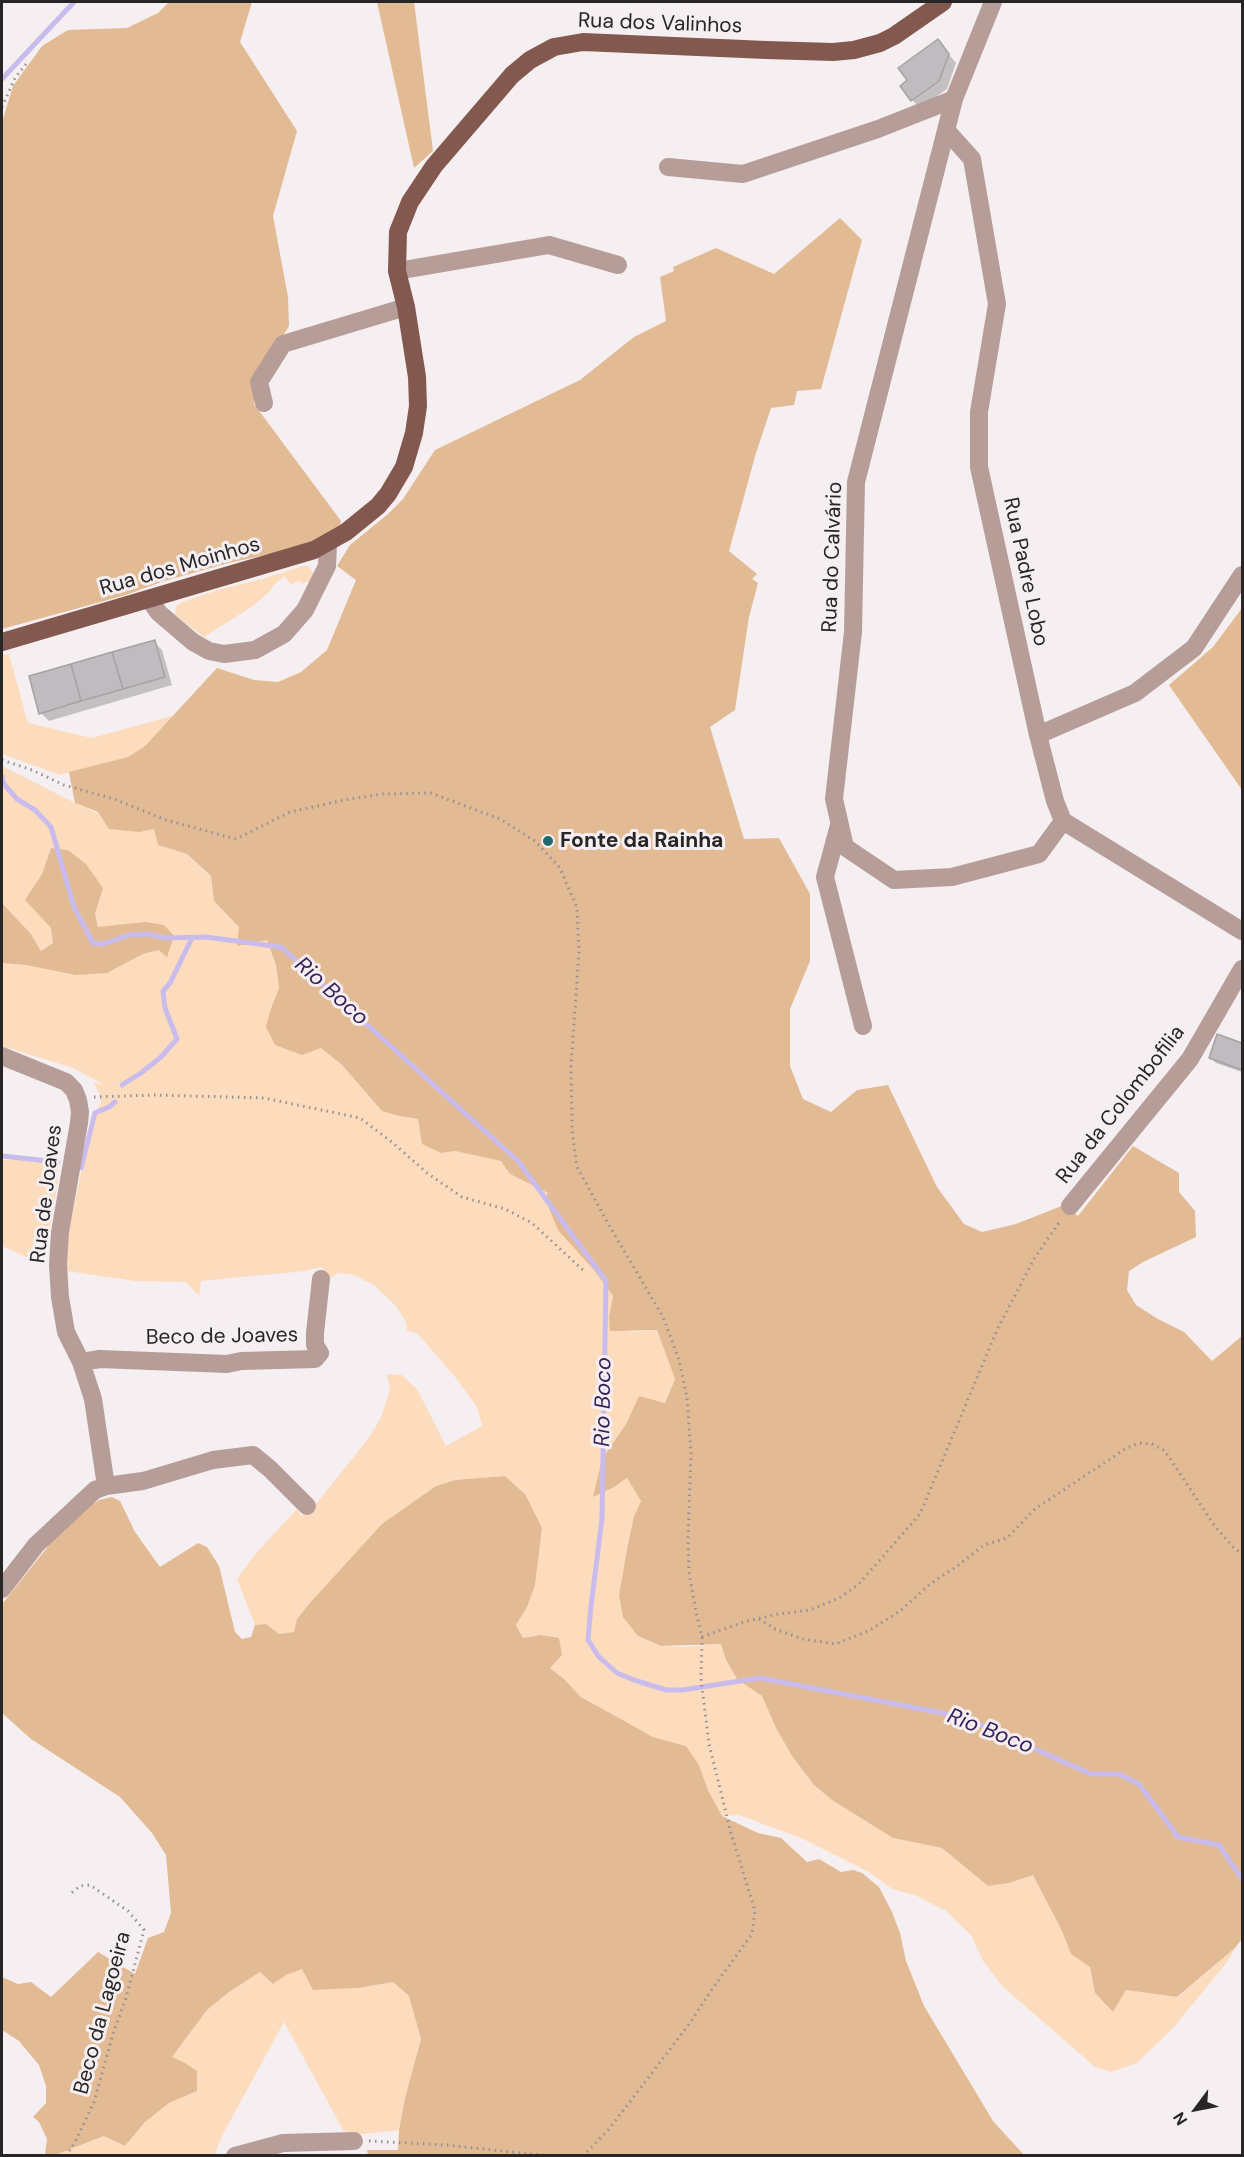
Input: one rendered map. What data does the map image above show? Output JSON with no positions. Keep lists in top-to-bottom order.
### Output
{
  "streets": {
    "main road": ["Rua dos Valinhos", "Rua dos Moinhos"],
    "street": [
      "Rua do Calvário",
      "Rua Padre Lobo",
      "Rua da Colombofilia",
      "Rua de Joaves",
      "Beco de Joaves"
    ],
    "path": ["Beco da Lagoeira"]
  },
  "crossings": [
    ["Rua dos Valinhos", "Rua dos Moinhos"],
    ["Rua do Calvário", "Rua Padre Lobo"],
    ["Rua de Joaves", "Beco de Joaves"]
  ],
  "water": ["Rio Boco"],
  "places": ["Fonte da Rainha"],
  "north": "bottom left"
}
